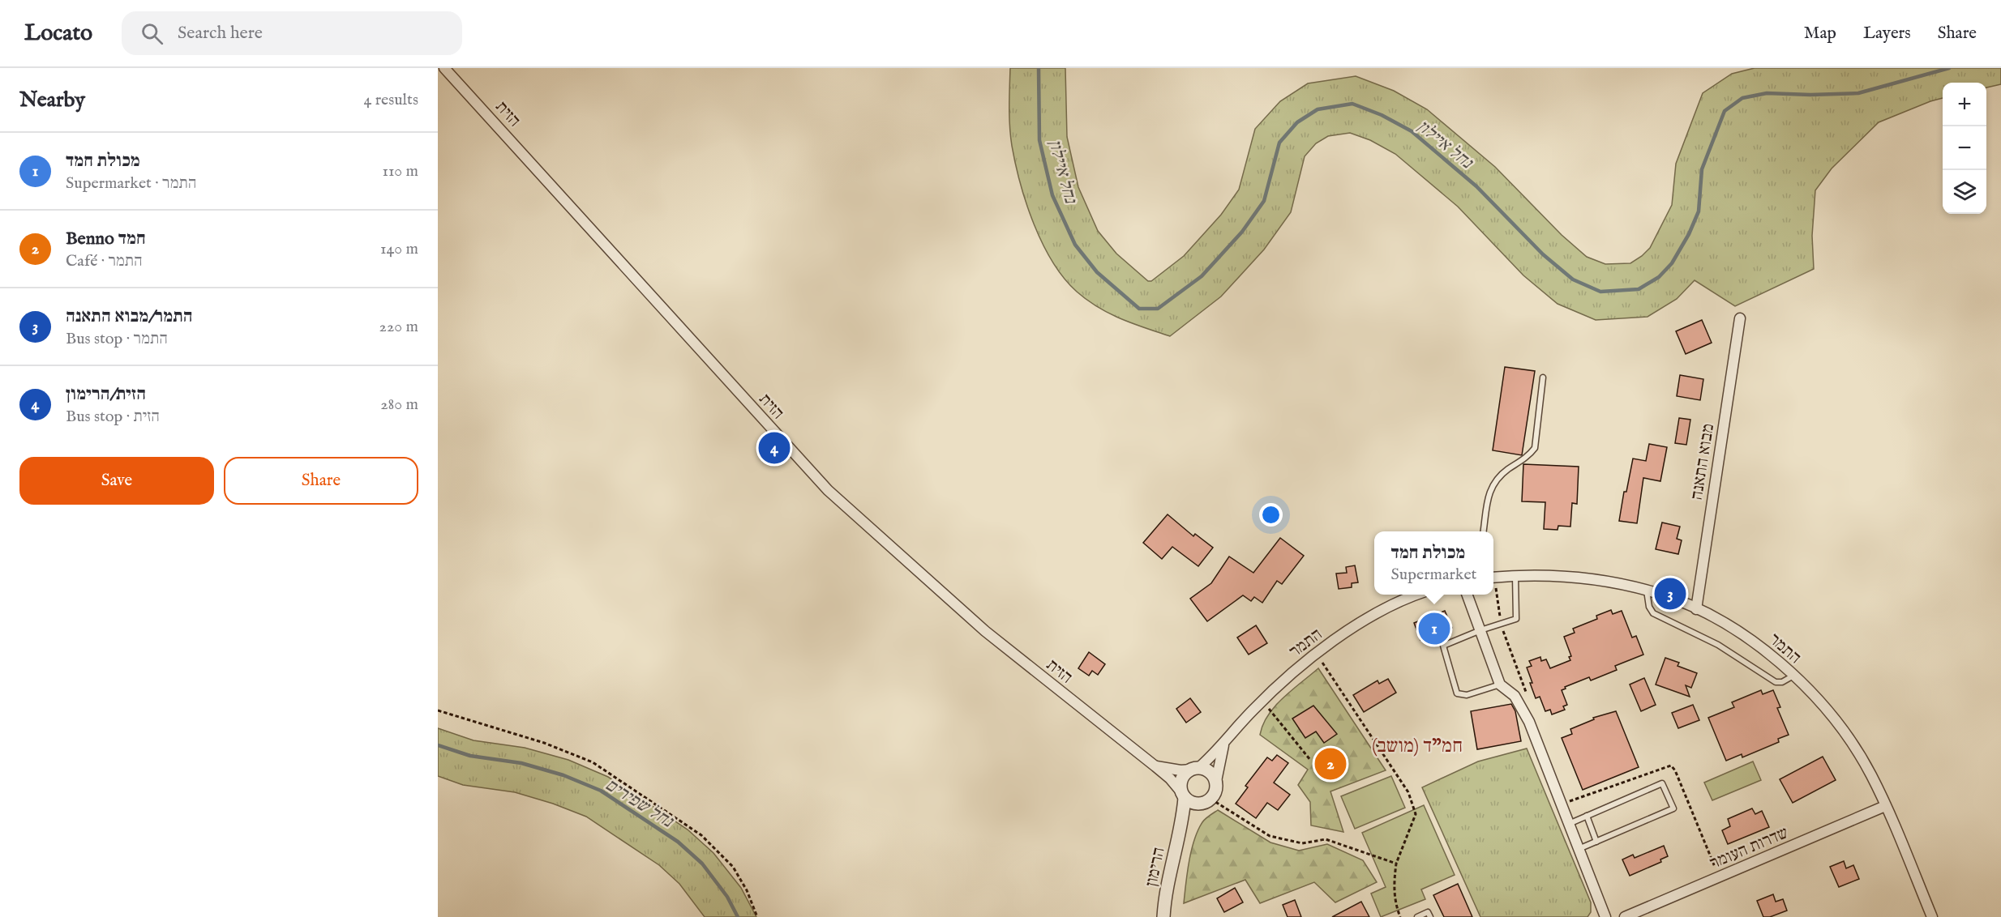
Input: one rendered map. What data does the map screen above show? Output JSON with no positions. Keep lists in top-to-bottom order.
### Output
{
  "streets": {
    "street": [
      "הזית",
      "מבוא התאנה",
      "התמר",
      "שדרות העומר",
      "הרימון"
    ]
  },
  "crossings": [
    ["הזית", "התמר"],
    ["הזית", "הרימון"],
    ["מבוא התאנה", "התמר"],
    ["התמר", "שדרות העומר"],
    ["התמר", "הרימון"]
  ],
  "districts": ["חמ\"ד (מושב)"],
  "water": ["נחל איילון", "נחל שפירים"],
  "page": {
    "header": "Locato",
    "search": "Search here",
    "nav": ["Map", "Layers", "Share"],
    "heading": ["Nearby", "4 results"],
    "map_buttons": ["+", "−"],
    "list": [
      {
        "mark": "1",
        "name": "מכולת חמד",
        "note": "Supermarket · התמר",
        "value": "110 m"
      },
      {
        "mark": "2",
        "name": "Benno חמד",
        "note": "Café · התמר",
        "value": "140 m"
      },
      {
        "mark": "3",
        "name": "התמר/מבוא התאנה",
        "note": "Bus stop · התמר",
        "value": "220 m"
      },
      {
        "mark": "4",
        "name": "הזית/הרימון",
        "note": "Bus stop · הזית",
        "value": "280 m"
      }
    ],
    "pins": [
      "4",
      "3",
      "1",
      "2"
    ],
    "buttons": ["Save", "Share"],
    "popup": ["מכולת חמד", "Supermarket"]
  }
}
